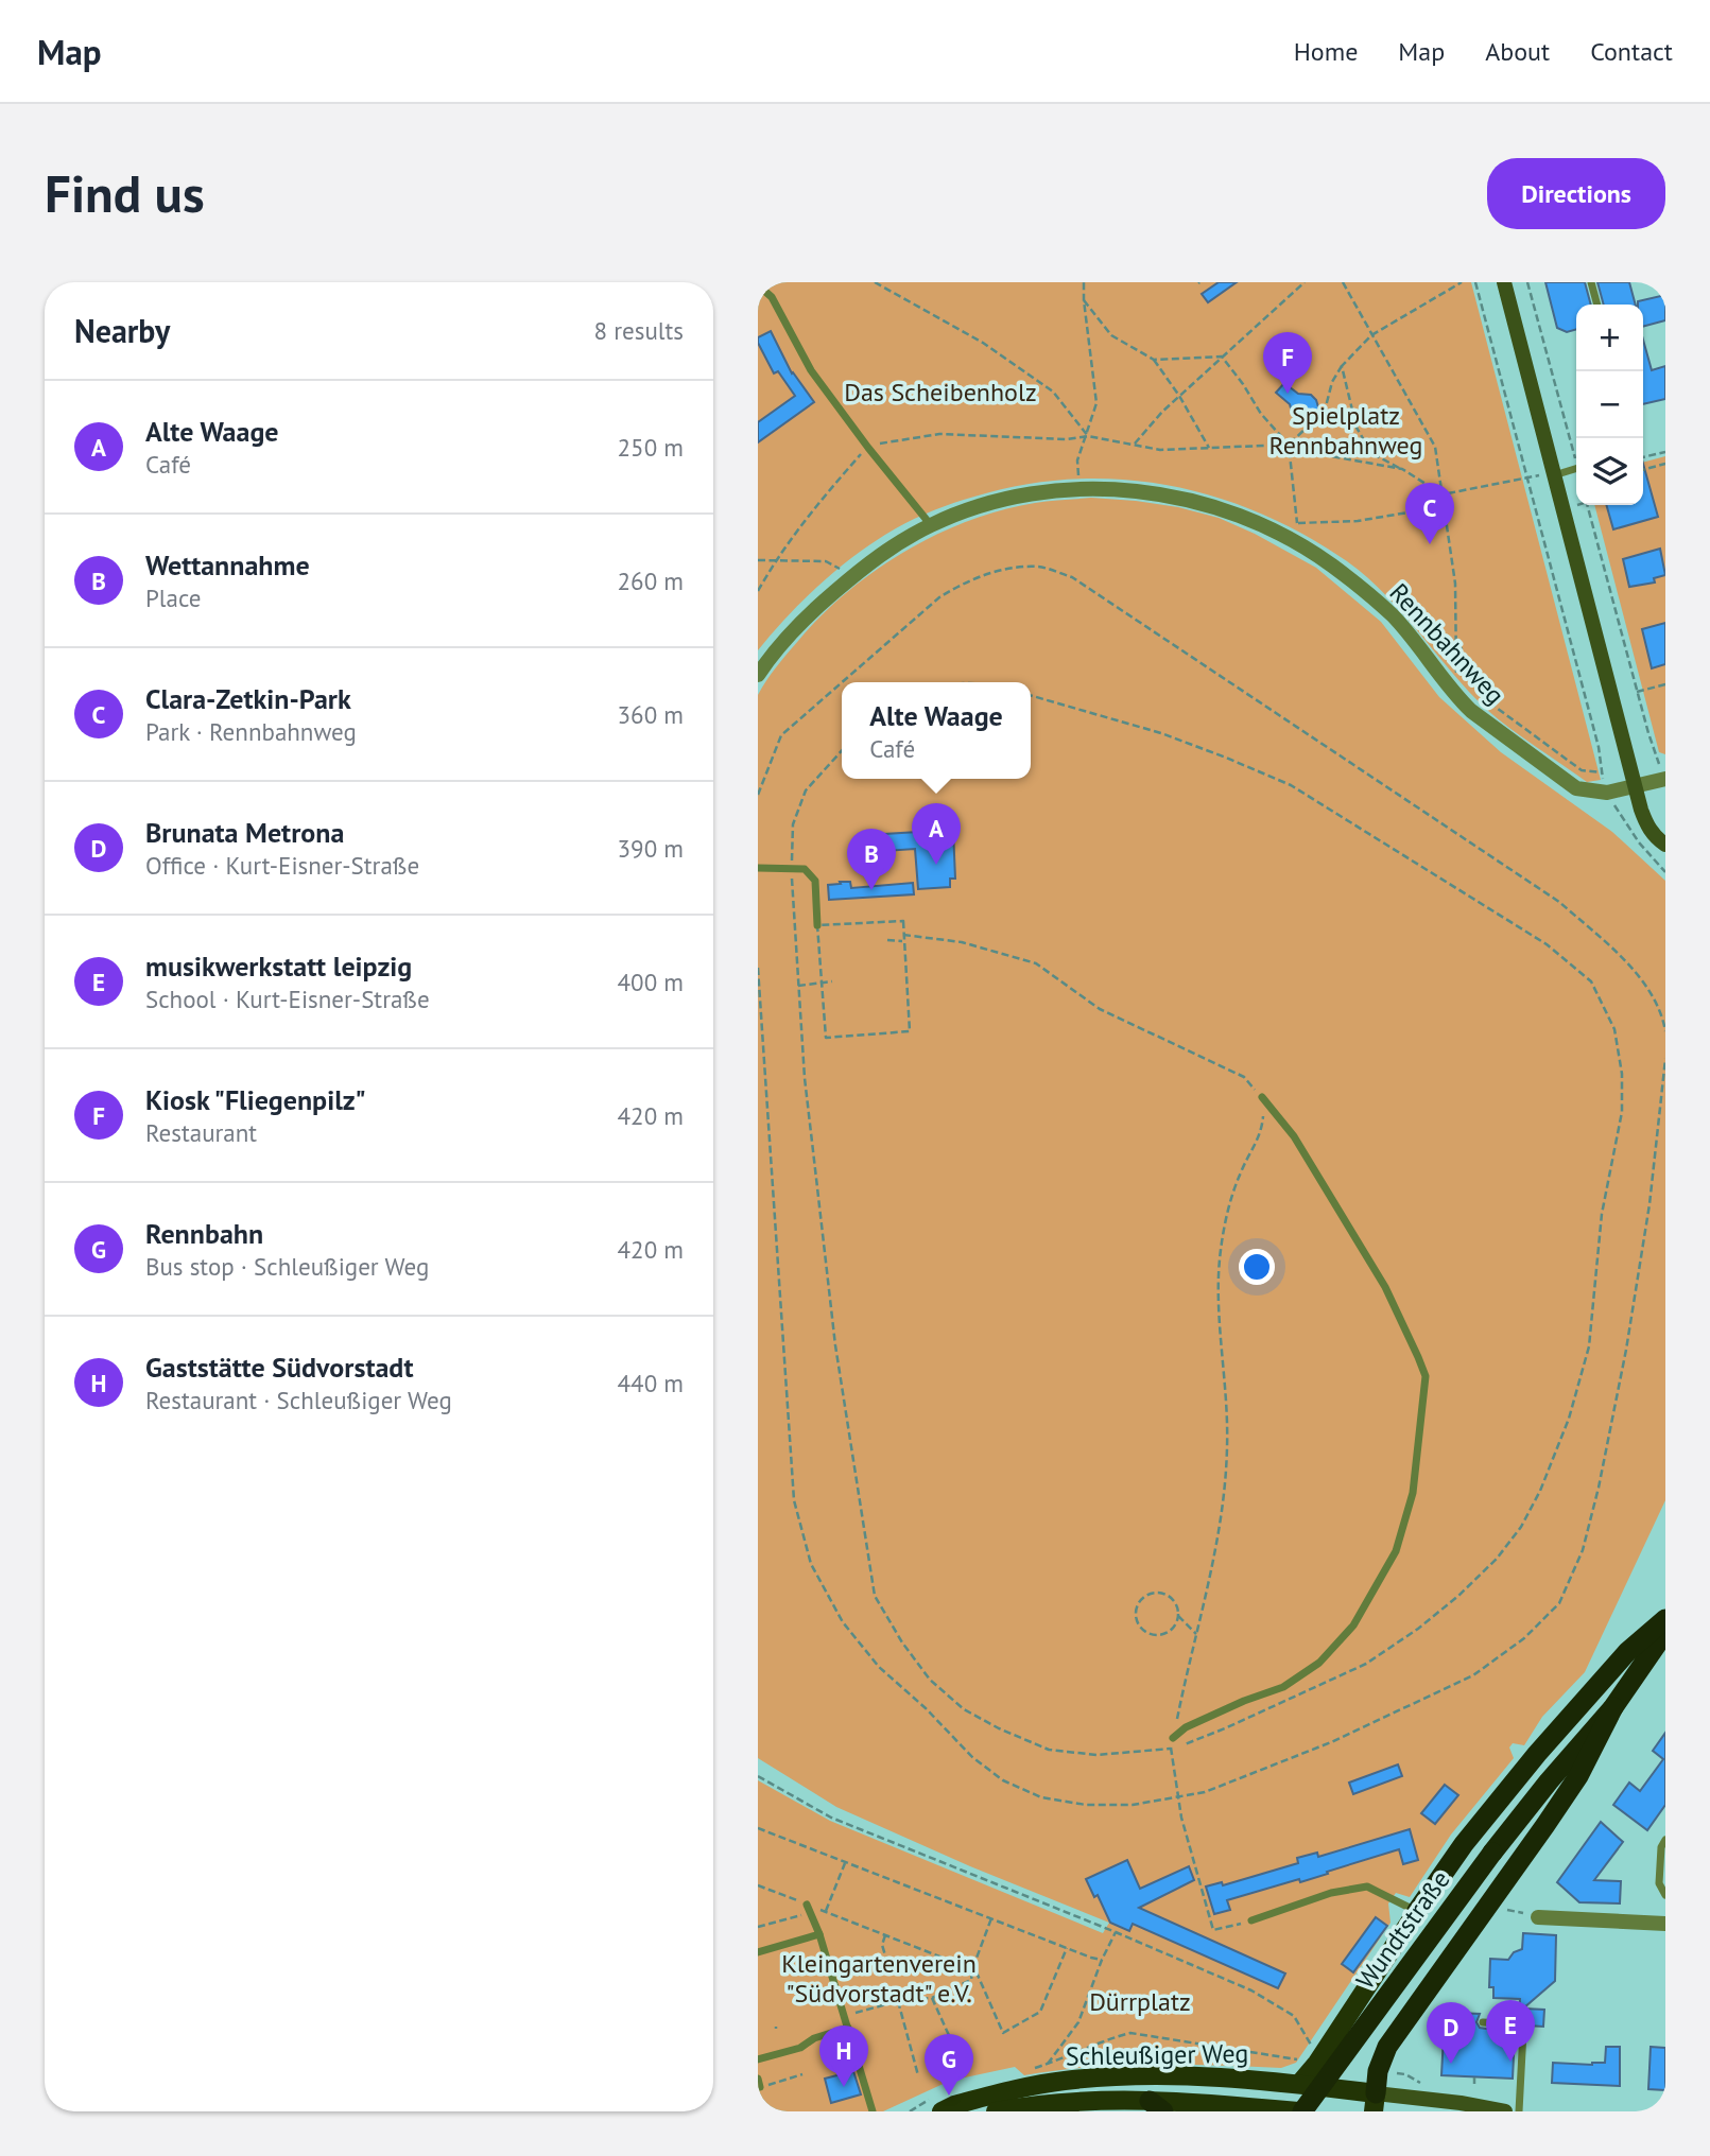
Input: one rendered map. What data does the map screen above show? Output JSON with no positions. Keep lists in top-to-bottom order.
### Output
{
  "streets": {
    "highway": ["Wundtstraße"],
    "main road": ["Schleußiger Weg"],
    "street": ["Rennbahnweg"]
  },
  "crossings": [
    ["Wundtstraße", "Schleußiger Weg"]
  ],
  "parks": [
    "Das Scheibenholz",
    "Spielplatz Rennbahnweg",
    "Kleingartenverein \"Südvorstadt\" e.V.",
    "Dürrplatz"
  ],
  "page": {
    "header": "Map",
    "nav": [
      "Home",
      "Map",
      "About",
      "Contact"
    ],
    "buttons": "Directions",
    "title": "Find us",
    "heading": ["Nearby", "8 results"],
    "map_buttons": ["+", "−"],
    "pins": [
      "F",
      "C",
      "A",
      "B",
      "E",
      "D",
      "H",
      "G"
    ],
    "list": [
      {
        "mark": "A",
        "name": "Alte Waage",
        "note": "Café",
        "value": "250 m"
      },
      {
        "mark": "B",
        "name": "Wettannahme",
        "note": "Place",
        "value": "260 m"
      },
      {
        "mark": "C",
        "name": "Clara-Zetkin-Park",
        "note": "Park · Rennbahnweg",
        "value": "360 m"
      },
      {
        "mark": "D",
        "name": "Brunata Metrona",
        "note": "Office · Kurt-Eisner-Straße",
        "value": "390 m"
      },
      {
        "mark": "E",
        "name": "musikwerkstatt leipzig",
        "note": "School · Kurt-Eisner-Straße",
        "value": "400 m"
      },
      {
        "mark": "F",
        "name": "Kiosk \"Fliegenpilz\"",
        "note": "Restaurant",
        "value": "420 m"
      },
      {
        "mark": "G",
        "name": "Rennbahn",
        "note": "Bus stop · Schleußiger Weg",
        "value": "420 m"
      },
      {
        "mark": "H",
        "name": "Gaststätte Südvorstadt",
        "note": "Restaurant · Schleußiger Weg",
        "value": "440 m"
      }
    ],
    "popup": ["Alte Waage", "Café"]
  }
}
